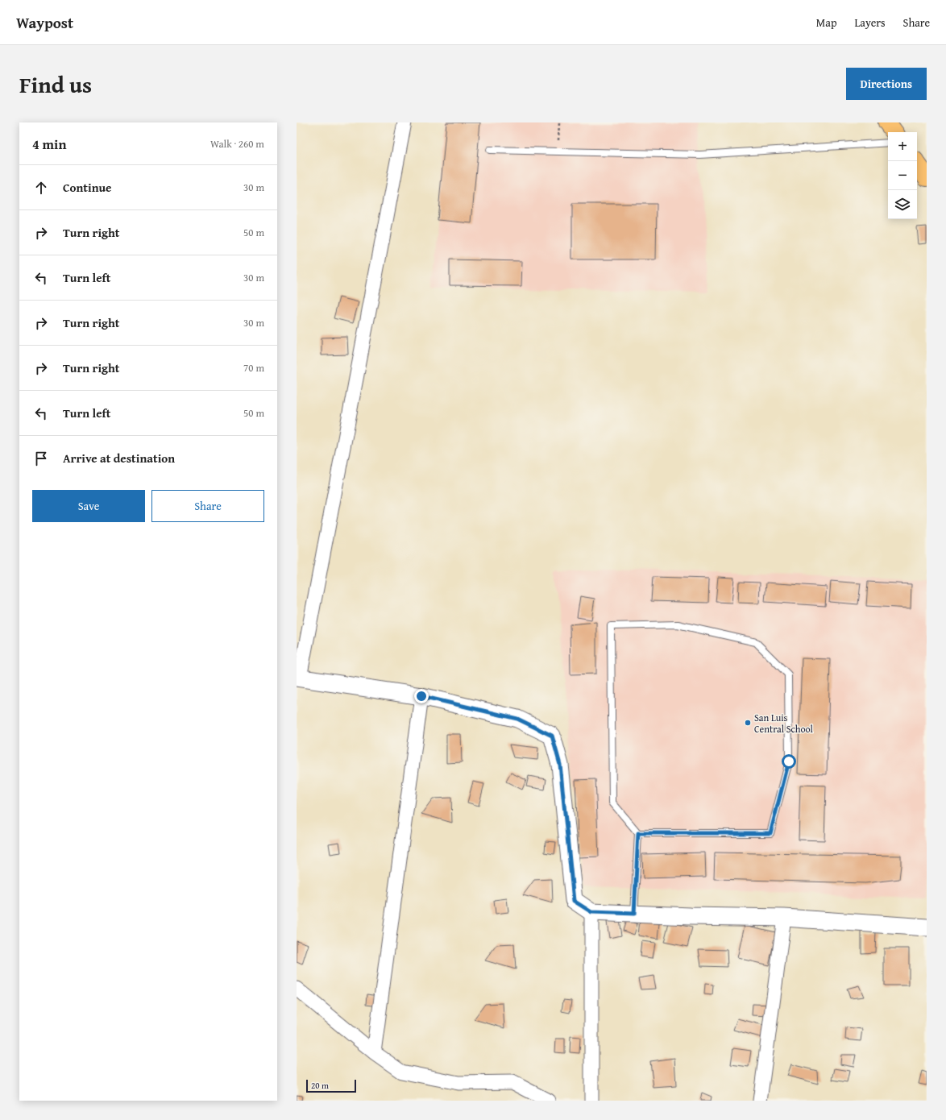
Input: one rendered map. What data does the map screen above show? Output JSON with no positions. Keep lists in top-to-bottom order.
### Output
{
  "places": ["San Luis Central School"],
  "scale_bar": "20 m",
  "page": {
    "header": "Waypost",
    "nav": ["Map", "Layers", "Share"],
    "title": "Find us",
    "buttons": [
      "Directions",
      ["Save", "Share"]
    ],
    "heading": ["4 min", "Walk · 260 m"],
    "map_buttons": ["+", "−"],
    "list": [
      ["Continue", "30 m"],
      ["Turn right", "50 m"],
      ["Turn left", "30 m"],
      ["Turn right", "30 m"],
      ["Turn right", "70 m"],
      ["Turn left", "50 m"],
      "Arrive at destination"
    ],
    "scale": "20 m"
  }
}
